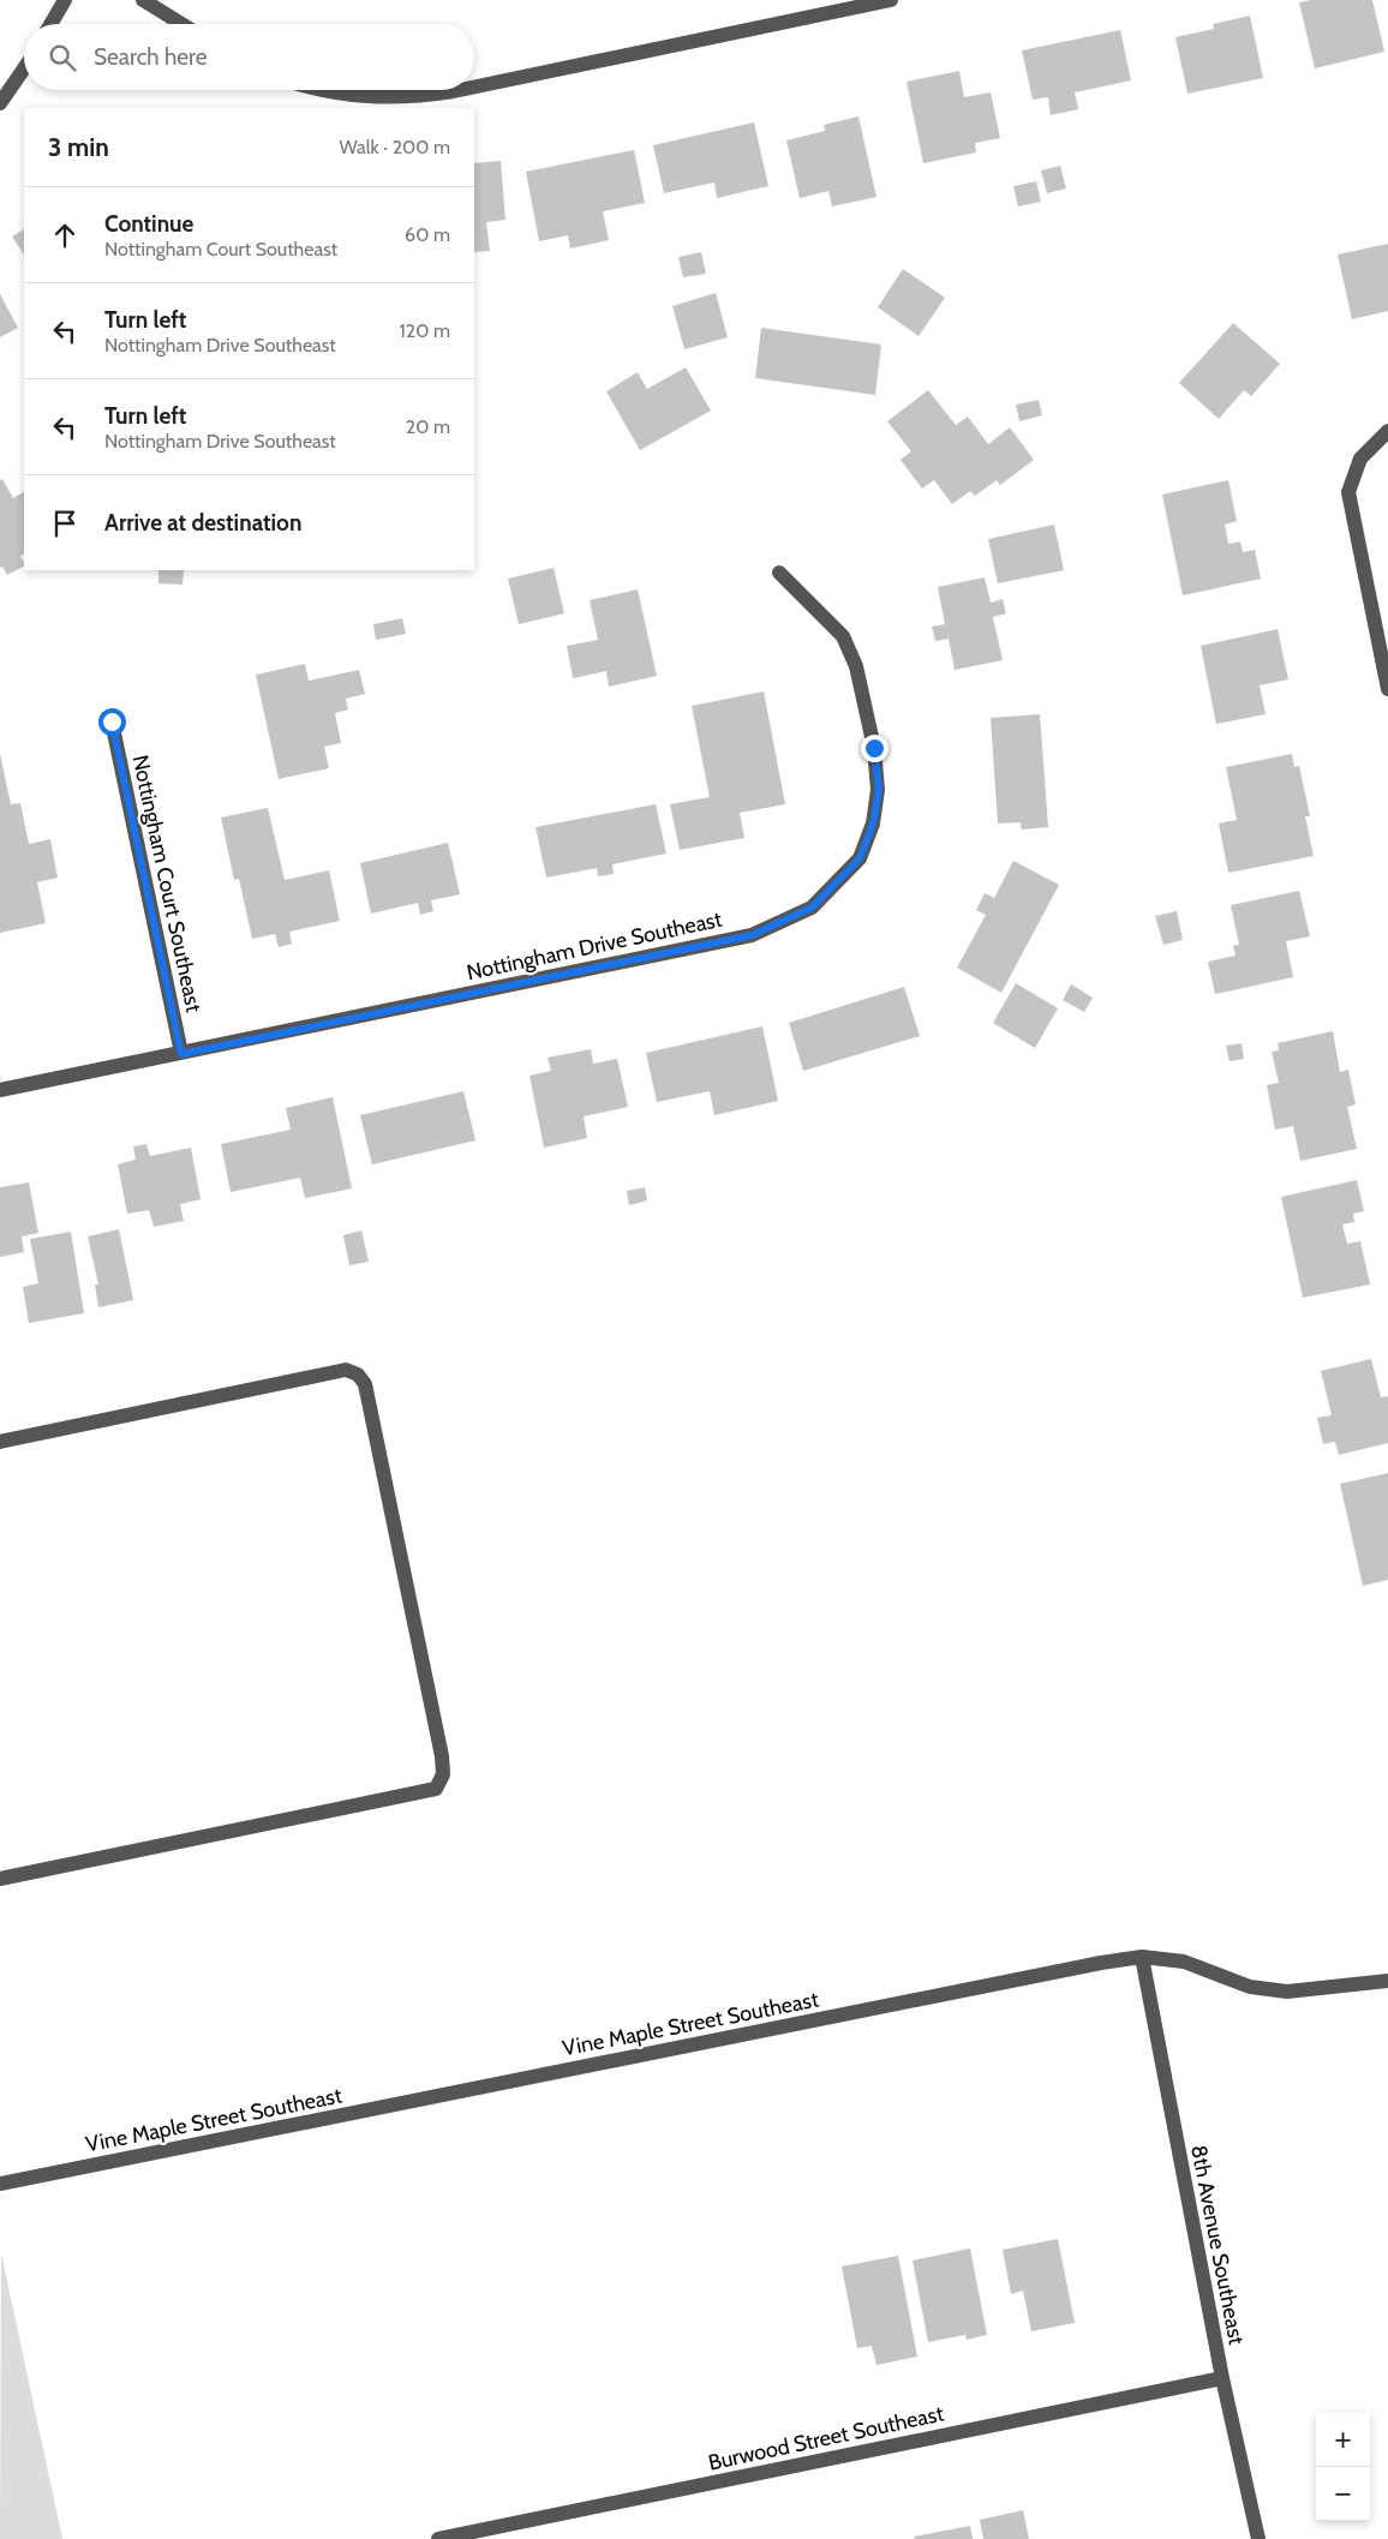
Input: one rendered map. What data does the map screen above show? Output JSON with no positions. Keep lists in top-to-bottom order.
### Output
{
  "streets": {
    "street": [
      "Nottingham Court Southeast",
      "Nottingham Drive Southeast",
      "Vine Maple Street Southeast",
      "8th Avenue Southeast",
      "Burwood Street Southeast"
    ]
  },
  "crossings": [
    ["Nottingham Court Southeast", "Nottingham Drive Southeast"],
    ["Vine Maple Street Southeast", "8th Avenue Southeast"],
    ["8th Avenue Southeast", "Burwood Street Southeast"]
  ],
  "page": {
    "search": "Search here",
    "heading": ["3 min", "Walk · 200 m"],
    "list": [
      ["Continue", "Nottingham Court Southeast", "60 m"],
      ["Turn left", "Nottingham Drive Southeast", "120 m"],
      ["Turn left", "Nottingham Drive Southeast", "20 m"],
      "Arrive at destination"
    ],
    "map_buttons": ["+", "−"]
  }
}
